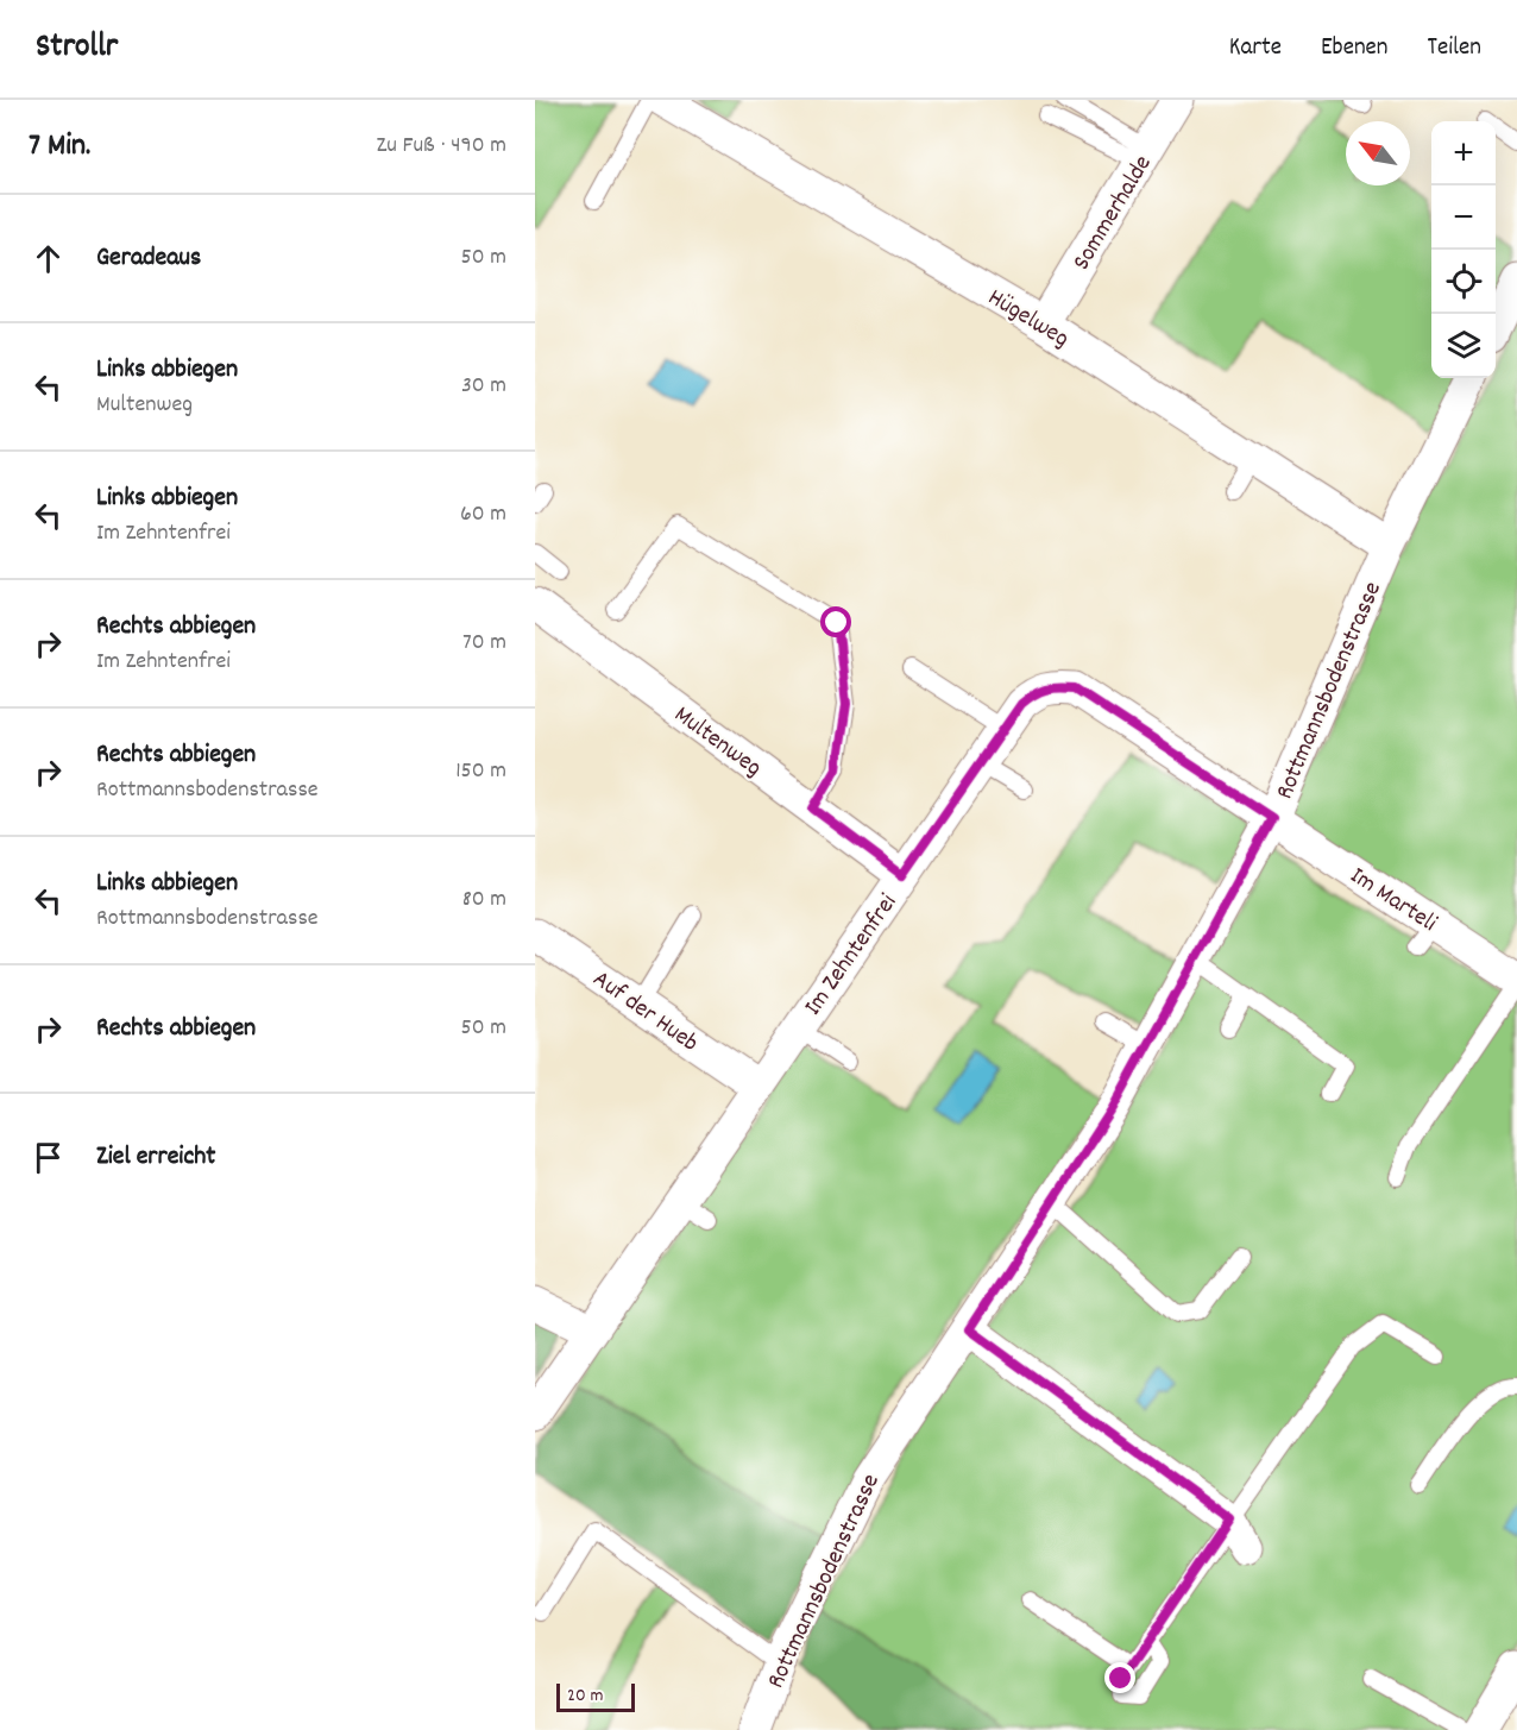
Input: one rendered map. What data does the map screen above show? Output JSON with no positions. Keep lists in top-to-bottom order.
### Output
{
  "streets": {
    "street": [
      "Sommerhalde",
      "Hügelweg",
      "Rottmannsbodenstrasse",
      "Multenweg",
      "Im Marteli",
      "Im Zehntenfrei",
      "Auf der Hueb"
    ]
  },
  "crossings": [
    ["Sommerhalde", "Hügelweg"],
    ["Hügelweg", "Rottmannsbodenstrasse"],
    ["Rottmannsbodenstrasse", "Im Marteli"],
    ["Rottmannsbodenstrasse", "Im Zehntenfrei"],
    ["Multenweg", "Im Zehntenfrei"],
    ["Im Marteli", "Im Zehntenfrei"],
    ["Im Zehntenfrei", "Auf der Hueb"]
  ],
  "scale_bar": "20 m",
  "north": "top left",
  "page": {
    "header": "Strollr",
    "nav": ["Karte", "Ebenen", "Teilen"],
    "heading": ["7 Min.", "Zu Fuß · 490 m"],
    "map_buttons": ["+", "−"],
    "list": [
      ["Geradeaus", "50 m"],
      ["Links abbiegen", "Multenweg", "30 m"],
      ["Links abbiegen", "Im Zehntenfrei", "60 m"],
      ["Rechts abbiegen", "Im Zehntenfrei", "70 m"],
      ["Rechts abbiegen", "Rottmannsbodenstrasse", "150 m"],
      ["Links abbiegen", "Rottmannsbodenstrasse", "80 m"],
      ["Rechts abbiegen", "50 m"],
      "Ziel erreicht"
    ],
    "scale": "20 m"
  }
}
